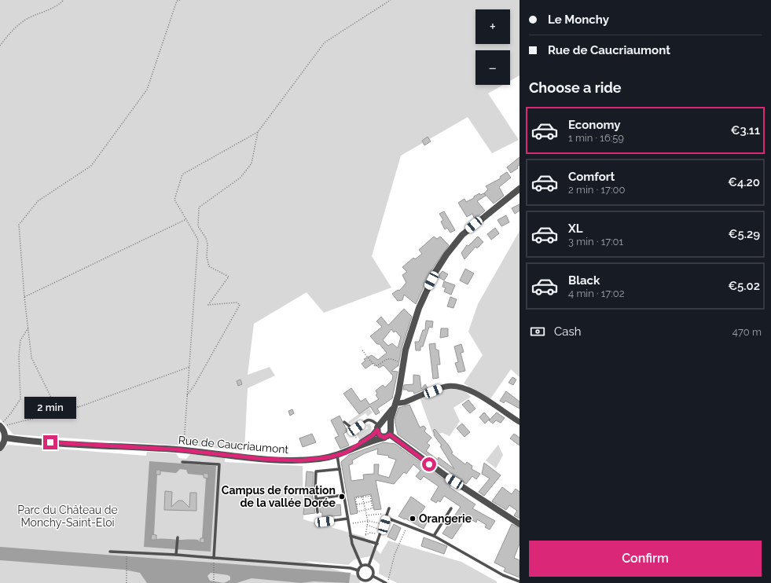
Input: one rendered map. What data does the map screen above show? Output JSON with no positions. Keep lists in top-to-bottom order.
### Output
{
  "streets": {
    "street": ["Rue de Caucriaumont"]
  },
  "parks": ["Parc du Château de Monchy-Saint-Eloi"],
  "places": ["Campus de formation de la vallée Dorée", "Orangerie"],
  "page": {
    "banner": ["Le Monchy", "Rue de Caucriaumont"],
    "map_buttons": ["+", "−"],
    "heading": "Choose a ride",
    "list": [
      {
        "name": "Economy",
        "note": "1 min · 16:59",
        "value": "€3.11"
      },
      {
        "name": "Comfort",
        "note": "2 min · 17:00",
        "value": "€4.20"
      },
      {
        "name": "XL",
        "note": "3 min · 17:01",
        "value": "€5.29"
      },
      {
        "name": "Black",
        "note": "4 min · 17:02",
        "value": "€5.02"
      }
    ],
    "pay": ["Cash", "470 m"],
    "bubble": "2 min",
    "buttons": "Confirm"
  }
}
